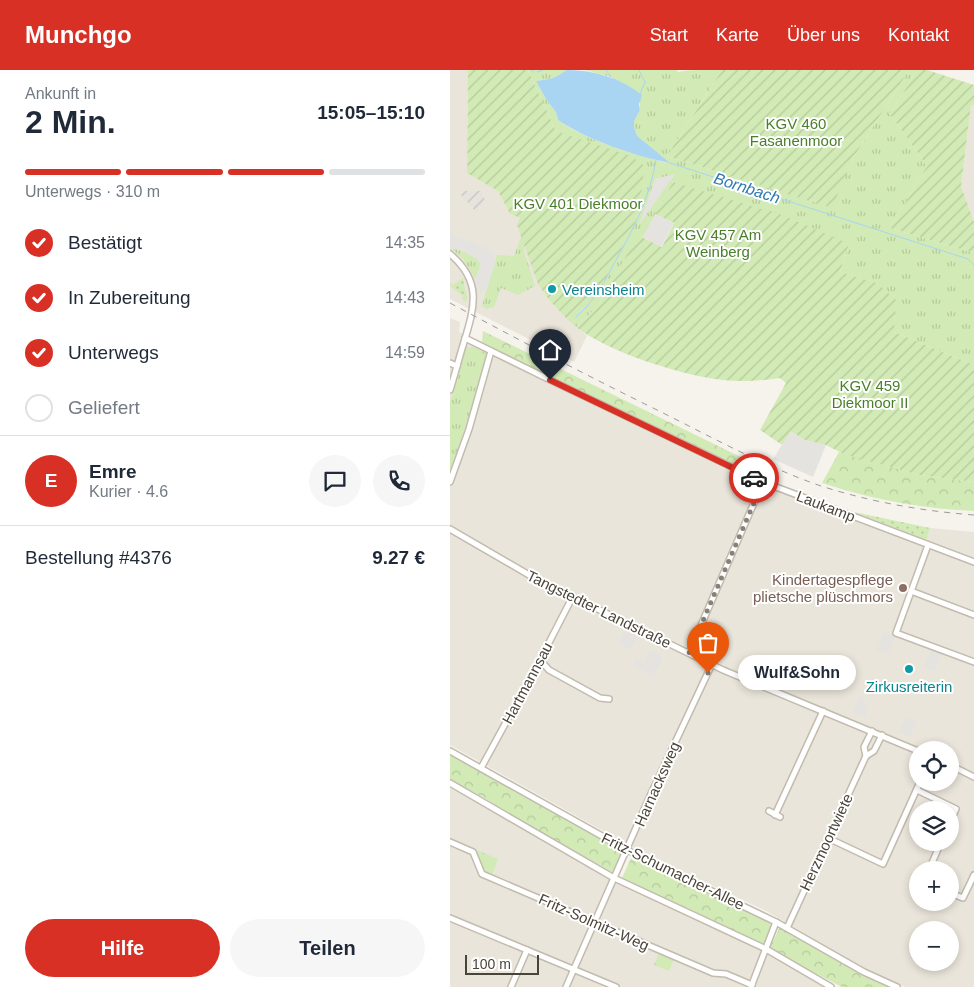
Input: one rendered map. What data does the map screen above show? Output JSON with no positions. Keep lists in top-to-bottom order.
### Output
{
  "streets": {
    "street": [
      "Laukamp",
      "Tangstedter Landstraße",
      "Hartmannsau",
      "Harnacksweg",
      "Herzmoortwiete",
      "Fritz-Schumacher-Allee",
      "Fritz-Solmitz-Weg"
    ]
  },
  "crossings": [
    ["Tangstedter Landstraße", "Hartmannsau"],
    ["Tangstedter Landstraße", "Harnacksweg"],
    ["Tangstedter Landstraße", "Herzmoortwiete"],
    ["Hartmannsau", "Fritz-Schumacher-Allee"],
    ["Harnacksweg", "Fritz-Schumacher-Allee"],
    ["Harnacksweg", "Fritz-Solmitz-Weg"],
    ["Herzmoortwiete", "Fritz-Schumacher-Allee"]
  ],
  "water": ["Bornbach"],
  "parks": [
    "KGV 460 Fasanenmoor",
    "KGV 401 Diekmoor",
    "KGV 457 Am Weinberg",
    "KGV 459 Diekmoor II"
  ],
  "places": [
    "Vereinsheim",
    "Kindertagespflege plietsche plüschmors",
    "Zirkusreiterin",
    "Wulf&Sohn"
  ],
  "scale_bar": "100 m",
  "page": {
    "header": "Munchgo",
    "nav": [
      "Start",
      "Karte",
      "Über uns",
      "Kontakt"
    ],
    "heading": ["2 Min.", "Ankunft in", "15:05–15:10"],
    "panel": [
      "Emre",
      "Kurier · 4.6",
      "Bestellung #4376",
      "9.27 €"
    ],
    "bar": "Unterwegs · 310 m",
    "list": [
      ["Bestätigt", "14:35"],
      ["In Zubereitung", "14:43"],
      ["Unterwegs", "14:59"],
      "Geliefert"
    ],
    "round": "E",
    "bubble": "Wulf&Sohn",
    "map_buttons": ["+", "−"],
    "buttons": ["Hilfe", "Teilen"],
    "scale": "100 m"
  }
}
